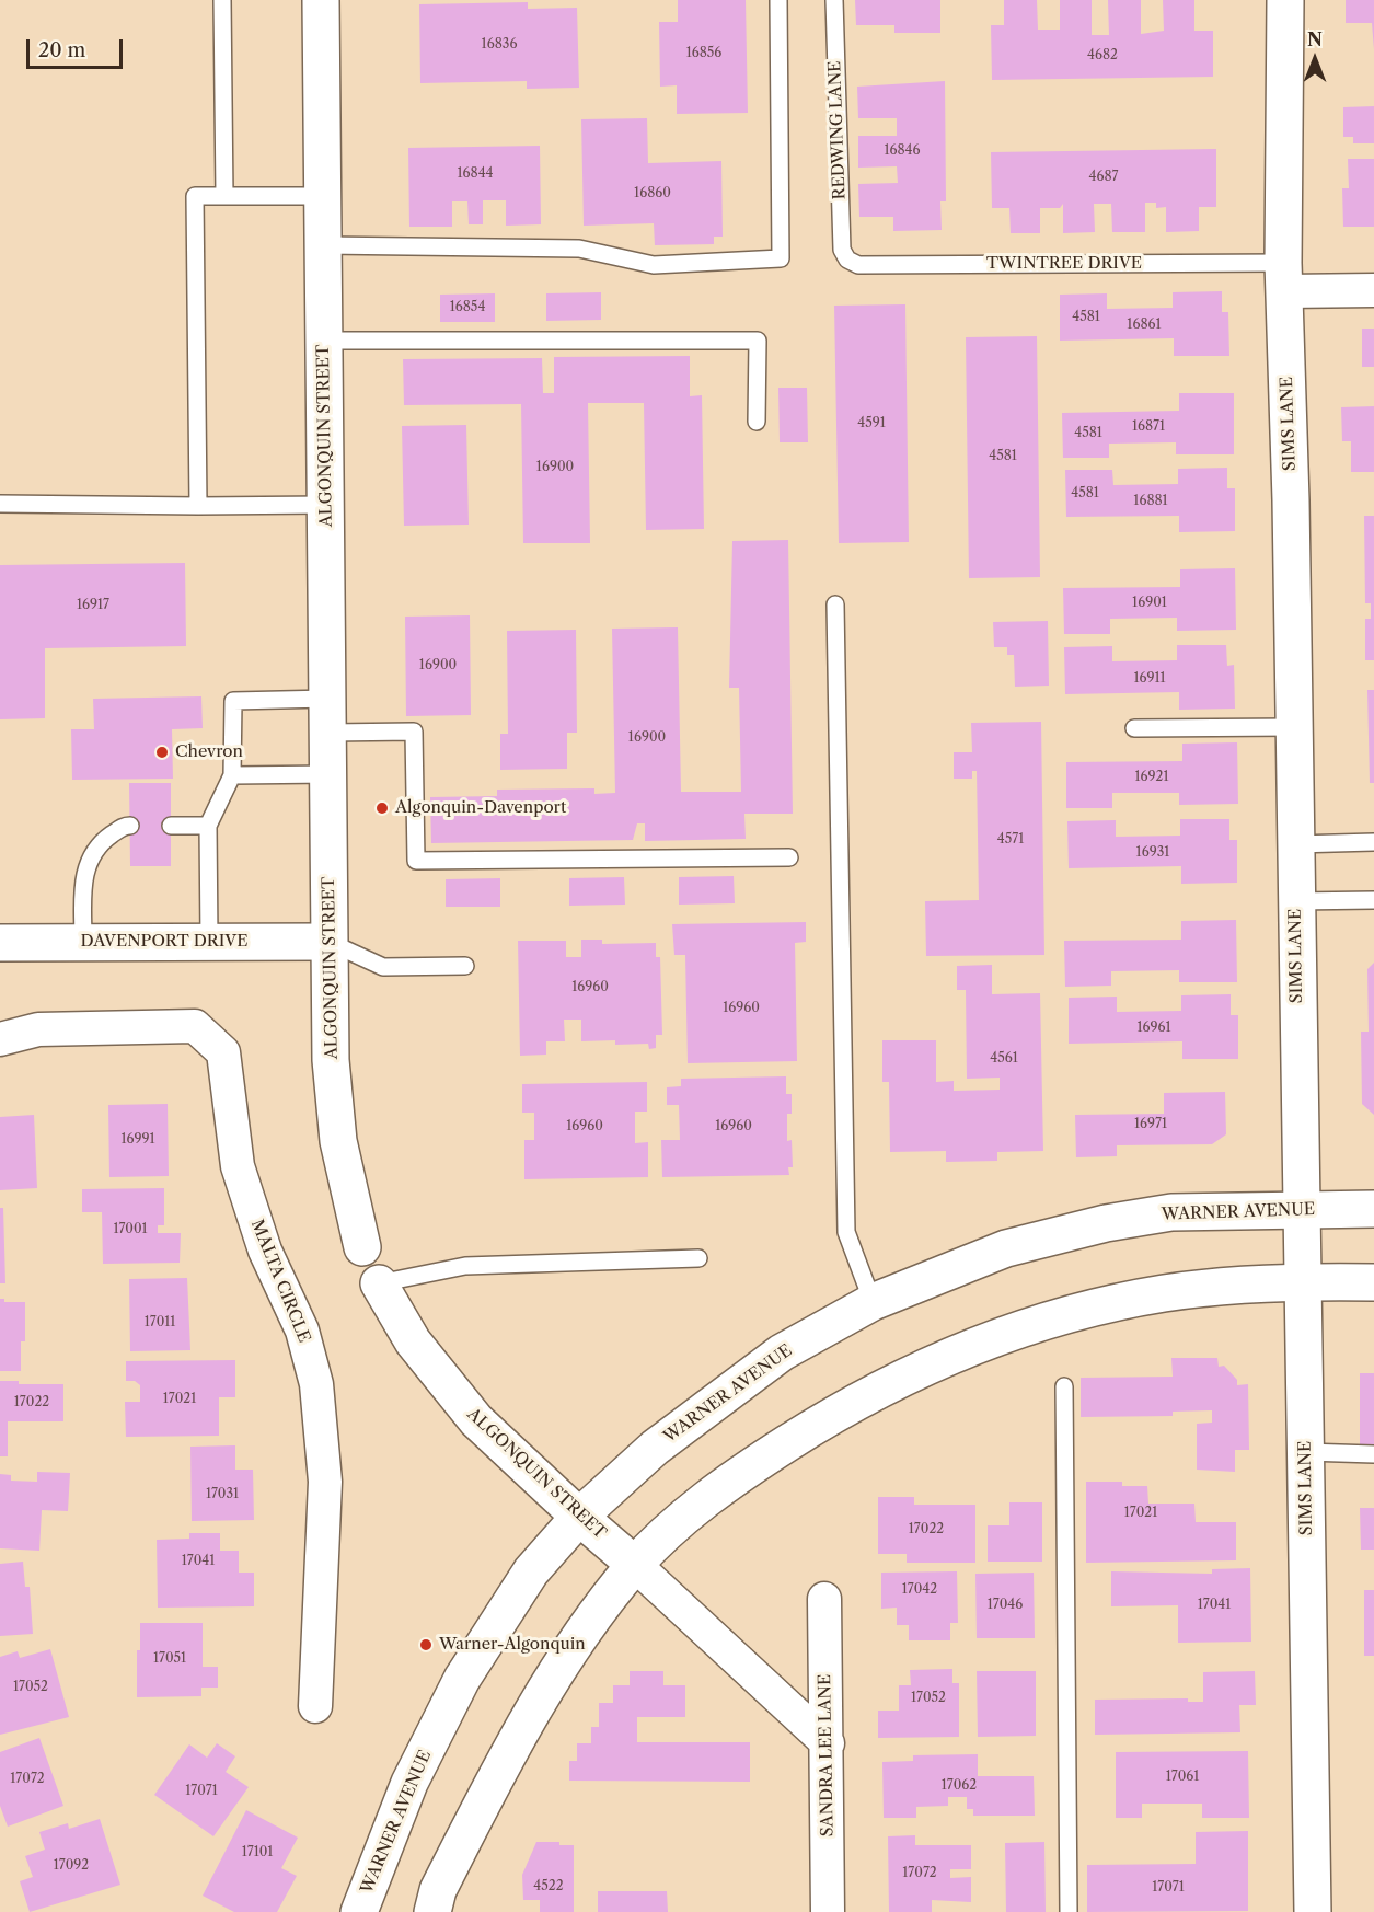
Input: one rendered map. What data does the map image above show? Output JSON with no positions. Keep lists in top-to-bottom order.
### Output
{
  "streets": {
    "main road": [
      "SIMS LANE",
      "ALGONQUIN STREET",
      "DAVENPORT DRIVE",
      "WARNER AVENUE"
    ],
    "street": ["MALTA CIRCLE", "SANDRA LEE LANE"],
    "lane": ["REDWING LANE", "TWINTREE DRIVE"]
  },
  "crossings": [
    ["REDWING LANE", "TWINTREE DRIVE"],
    ["TWINTREE DRIVE", "SIMS LANE"],
    ["SIMS LANE", "WARNER AVENUE"],
    ["ALGONQUIN STREET", "DAVENPORT DRIVE"],
    ["ALGONQUIN STREET", "WARNER AVENUE"],
    ["ALGONQUIN STREET", "SANDRA LEE LANE"]
  ],
  "places": ["Chevron", "Algonquin-Davenport", "Warner-Algonquin"],
  "house_numbers": [
    "16836",
    "16856",
    "4682",
    "16846",
    "16844",
    "4687",
    "16860",
    "16854",
    "4581",
    "16861",
    "4591",
    "16871",
    "4581",
    "4581",
    "16900",
    "4581",
    "16881",
    "16901",
    "16917",
    "16900",
    "16911",
    "16900",
    "16921",
    "4571",
    "16931",
    "16960",
    "16960",
    "16961",
    "4561",
    "16971",
    "16960",
    "16960",
    "16991",
    "17001",
    "17011",
    "17021",
    "17022",
    "17031",
    "17021",
    "17022",
    "17041",
    "17042",
    "17046",
    "17041",
    "17051",
    "17052",
    "17052",
    "17061",
    "17072",
    "17062",
    "17071",
    "17101",
    "17092",
    "17072",
    "4522",
    "17071"
  ],
  "scale_bar": "20 m",
  "north": "top"
}
